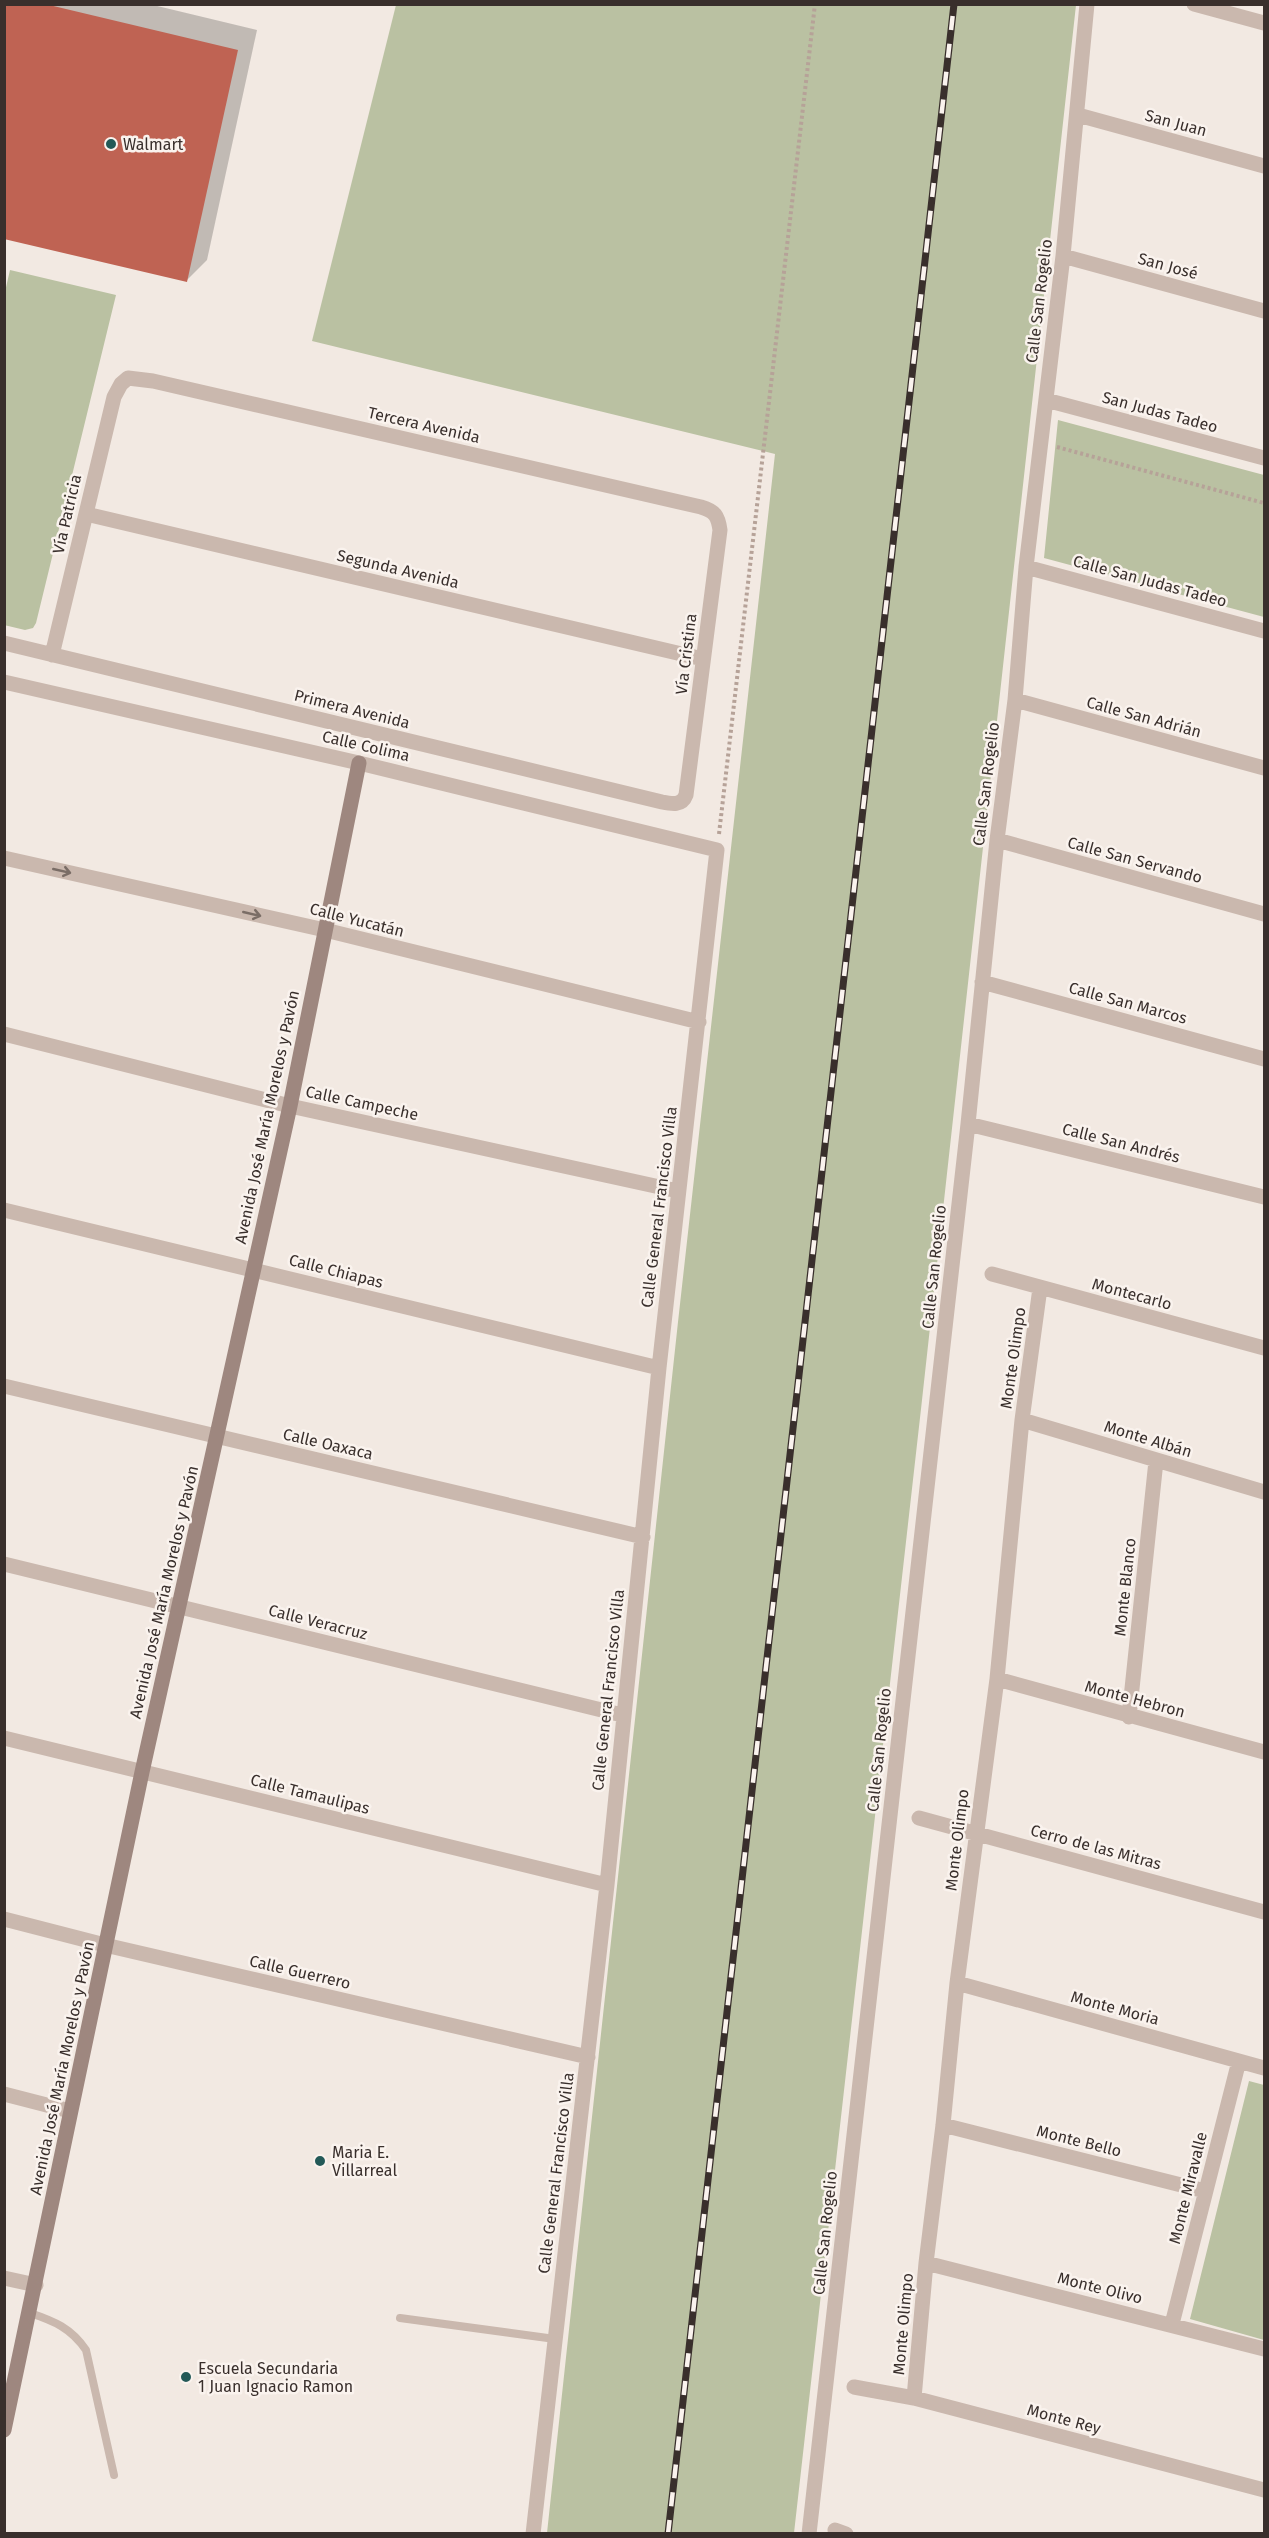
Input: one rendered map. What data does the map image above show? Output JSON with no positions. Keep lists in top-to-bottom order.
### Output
{
  "streets": {
    "street": [
      "San Juan",
      "San José",
      "Calle San Rogelio",
      "San Judas Tadeo",
      "Tercera Avenida",
      "Vía Patricia",
      "Segunda Avenida",
      "Calle San Judas Tadeo",
      "Vía Cristina",
      "Primera Avenida",
      "Calle San Adrián",
      "Calle Colima",
      "Calle San Servando",
      "Calle Yucatán",
      "Calle San Marcos",
      "Calle Campeche",
      "Avenida José María Morelos y Pavón",
      "Calle San Andrés",
      "Calle General Francisco Villa",
      "Calle Chiapas",
      "Montecarlo",
      "Monte Olimpo",
      "Monte Albán",
      "Calle Oaxaca",
      "Monte Blanco",
      "Calle Veracruz",
      "Monte Hebron",
      "Calle Tamaulipas",
      "Cerro de las Mitras",
      "Calle Guerrero",
      "Monte Moria",
      "Monte Bello",
      "Monte Miravalle",
      "Monte Olivo",
      "Monte Rey"
    ]
  },
  "crossings": [
    ["San Juan", "Calle San Rogelio"],
    ["San José", "Calle San Rogelio"],
    ["Calle San Rogelio", "San Judas Tadeo"],
    ["Calle San Rogelio", "Calle San Judas Tadeo"],
    ["Calle San Rogelio", "Calle San Adrián"],
    ["Calle San Rogelio", "Calle San Servando"],
    ["Calle San Rogelio", "Calle San Marcos"],
    ["Calle San Rogelio", "Calle San Andrés"],
    ["Tercera Avenida", "Vía Patricia"],
    ["Tercera Avenida", "Vía Cristina"],
    ["Vía Patricia", "Segunda Avenida"],
    ["Vía Patricia", "Primera Avenida"],
    ["Segunda Avenida", "Vía Cristina"],
    ["Vía Cristina", "Primera Avenida"],
    ["Calle Colima", "Avenida José María Morelos y Pavón"],
    ["Calle Colima", "Calle General Francisco Villa"],
    ["Calle Yucatán", "Avenida José María Morelos y Pavón"],
    ["Calle Yucatán", "Calle General Francisco Villa"],
    ["Calle Campeche", "Avenida José María Morelos y Pavón"],
    ["Calle Campeche", "Calle General Francisco Villa"],
    ["Avenida José María Morelos y Pavón", "Calle Chiapas"],
    ["Avenida José María Morelos y Pavón", "Calle Oaxaca"],
    ["Avenida José María Morelos y Pavón", "Calle Veracruz"],
    ["Avenida José María Morelos y Pavón", "Calle Tamaulipas"],
    ["Avenida José María Morelos y Pavón", "Calle Guerrero"],
    ["Calle General Francisco Villa", "Calle Chiapas"],
    ["Calle General Francisco Villa", "Calle Oaxaca"],
    ["Calle General Francisco Villa", "Calle Veracruz"],
    ["Calle General Francisco Villa", "Calle Tamaulipas"],
    ["Calle General Francisco Villa", "Calle Guerrero"],
    ["Montecarlo", "Monte Olimpo"],
    ["Monte Olimpo", "Monte Albán"],
    ["Monte Olimpo", "Monte Hebron"],
    ["Monte Olimpo", "Cerro de las Mitras"],
    ["Monte Olimpo", "Monte Moria"],
    ["Monte Olimpo", "Monte Bello"],
    ["Monte Olimpo", "Monte Olivo"],
    ["Monte Olimpo", "Monte Rey"],
    ["Monte Albán", "Monte Blanco"],
    ["Monte Blanco", "Monte Hebron"],
    ["Monte Moria", "Monte Miravalle"],
    ["Monte Bello", "Monte Miravalle"],
    ["Monte Miravalle", "Monte Olivo"]
  ],
  "one_way": ["Calle Yucatán"],
  "places": ["Walmart", "Maria E. Villarreal", "Escuela Secundaria 1 Juan Ignacio Ramon"]
}
